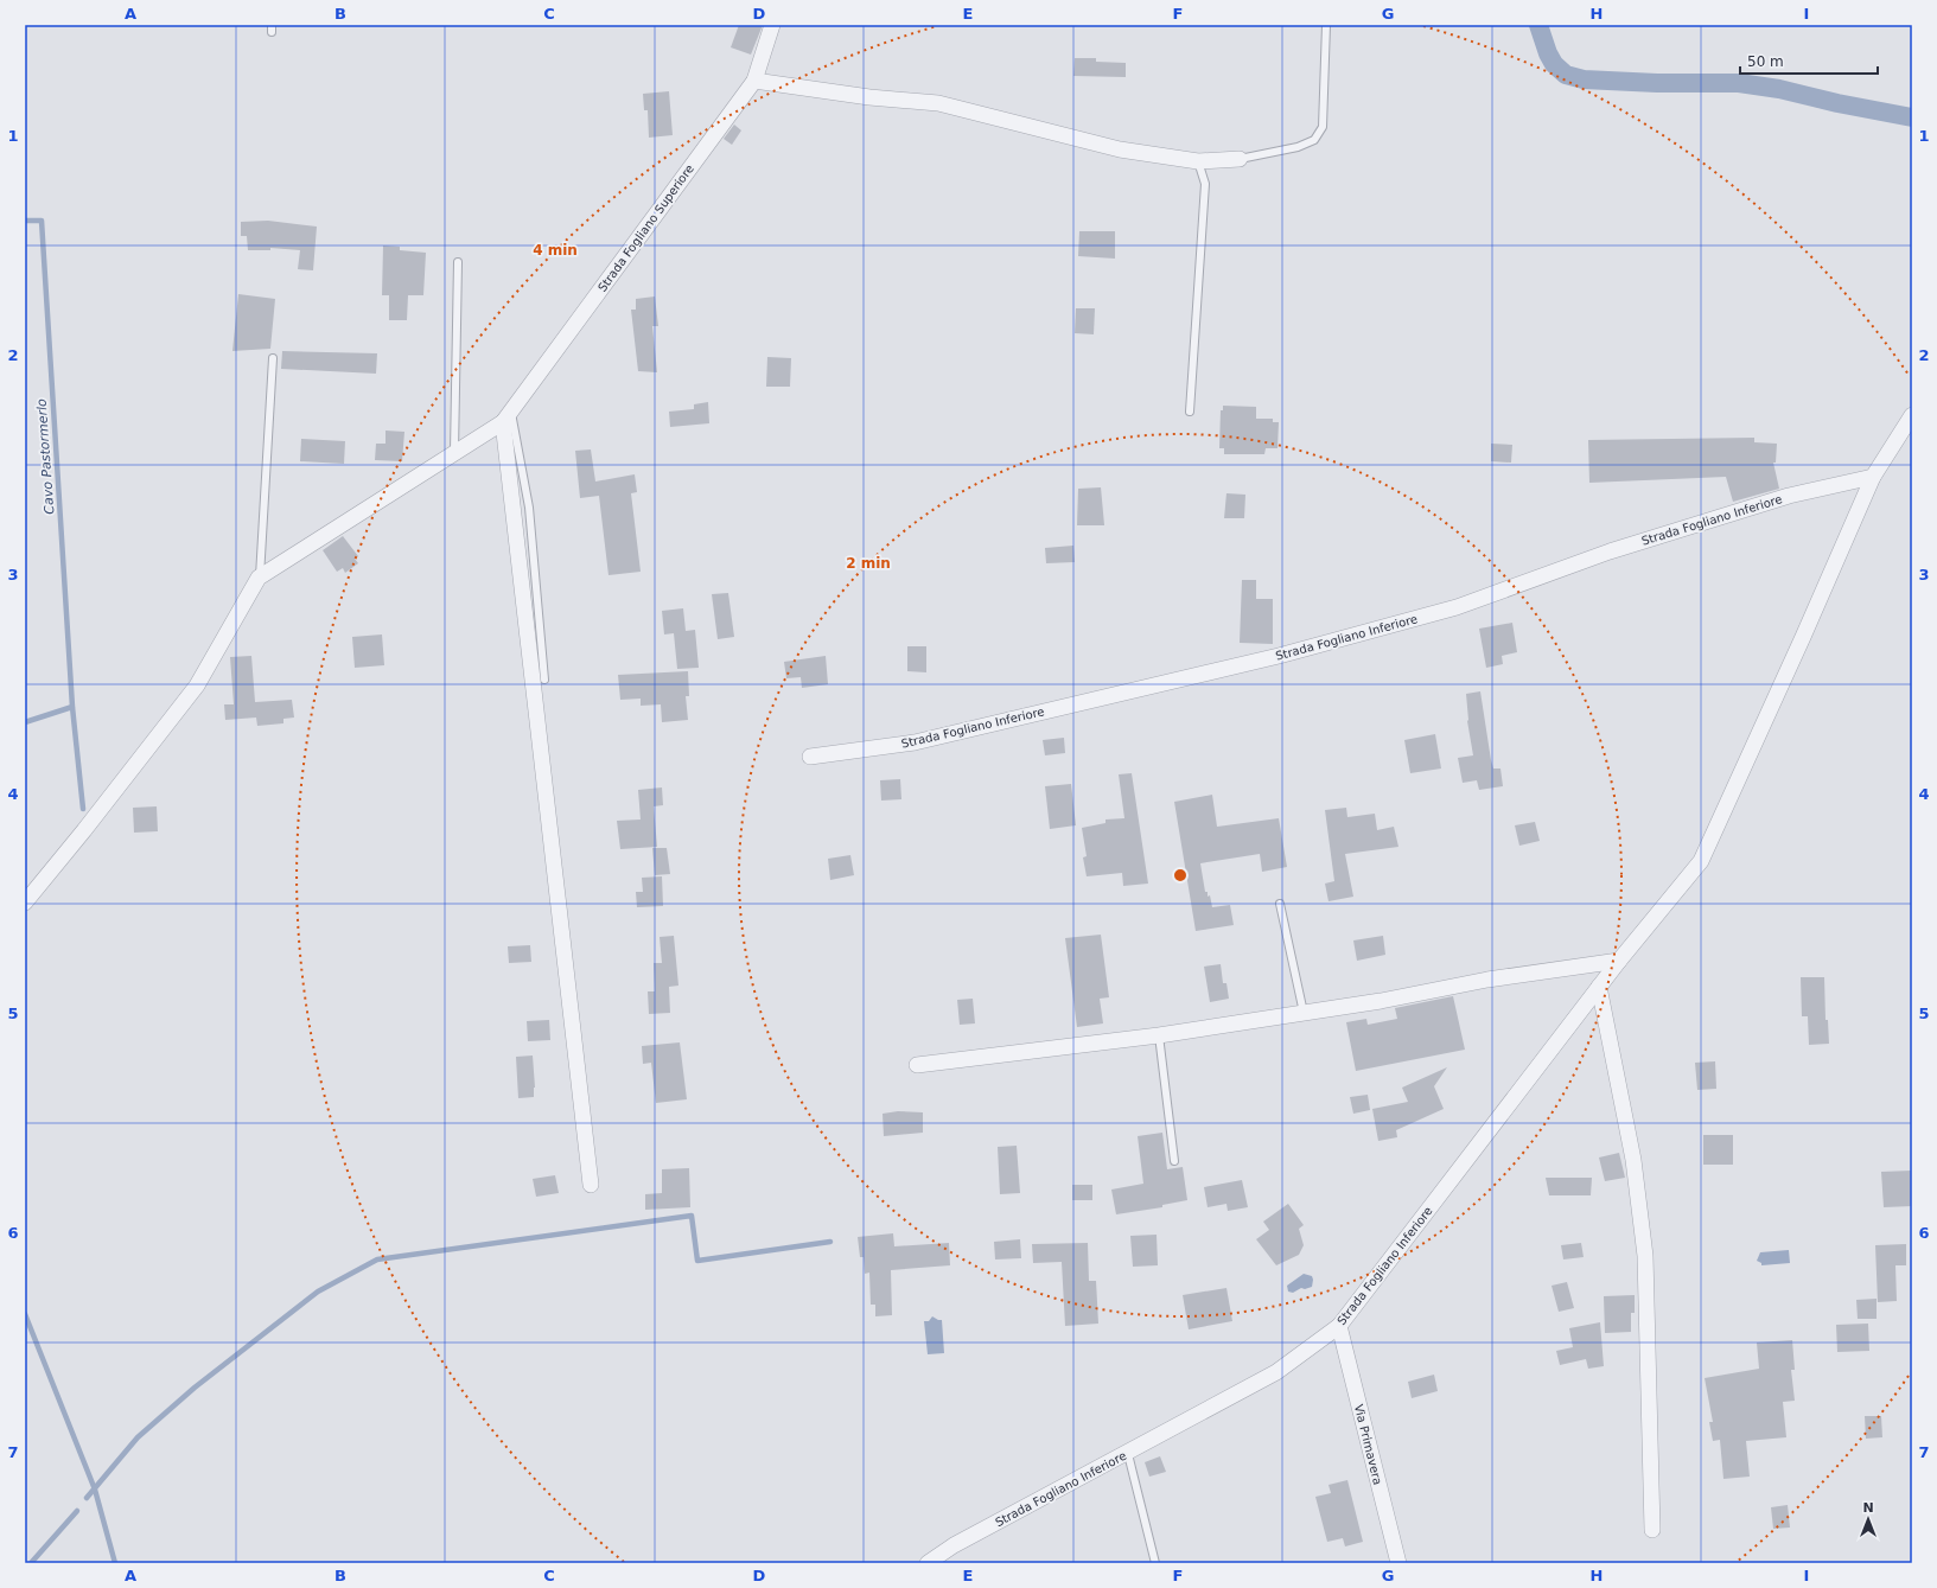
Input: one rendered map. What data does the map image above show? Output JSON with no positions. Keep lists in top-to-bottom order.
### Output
{
  "streets": {
    "street": ["Strada Fogliano Superiore", "Strada Fogliano Inferiore", "Via Primavera"]
  },
  "crossings": [
    ["Strada Fogliano Inferiore", "Via Primavera"]
  ],
  "water": ["Cavo Pastormerlo"],
  "scale_bar": "50 m",
  "north": "top",
  "grid": {
    "columns": [
      "A",
      "B",
      "C",
      "D",
      "E",
      "F",
      "G",
      "H",
      "I"
    ],
    "rows": [
      "1",
      "2",
      "3",
      "4",
      "5",
      "6",
      "7"
    ]
  },
  "rings": ["4 min", "2 min"]
}
